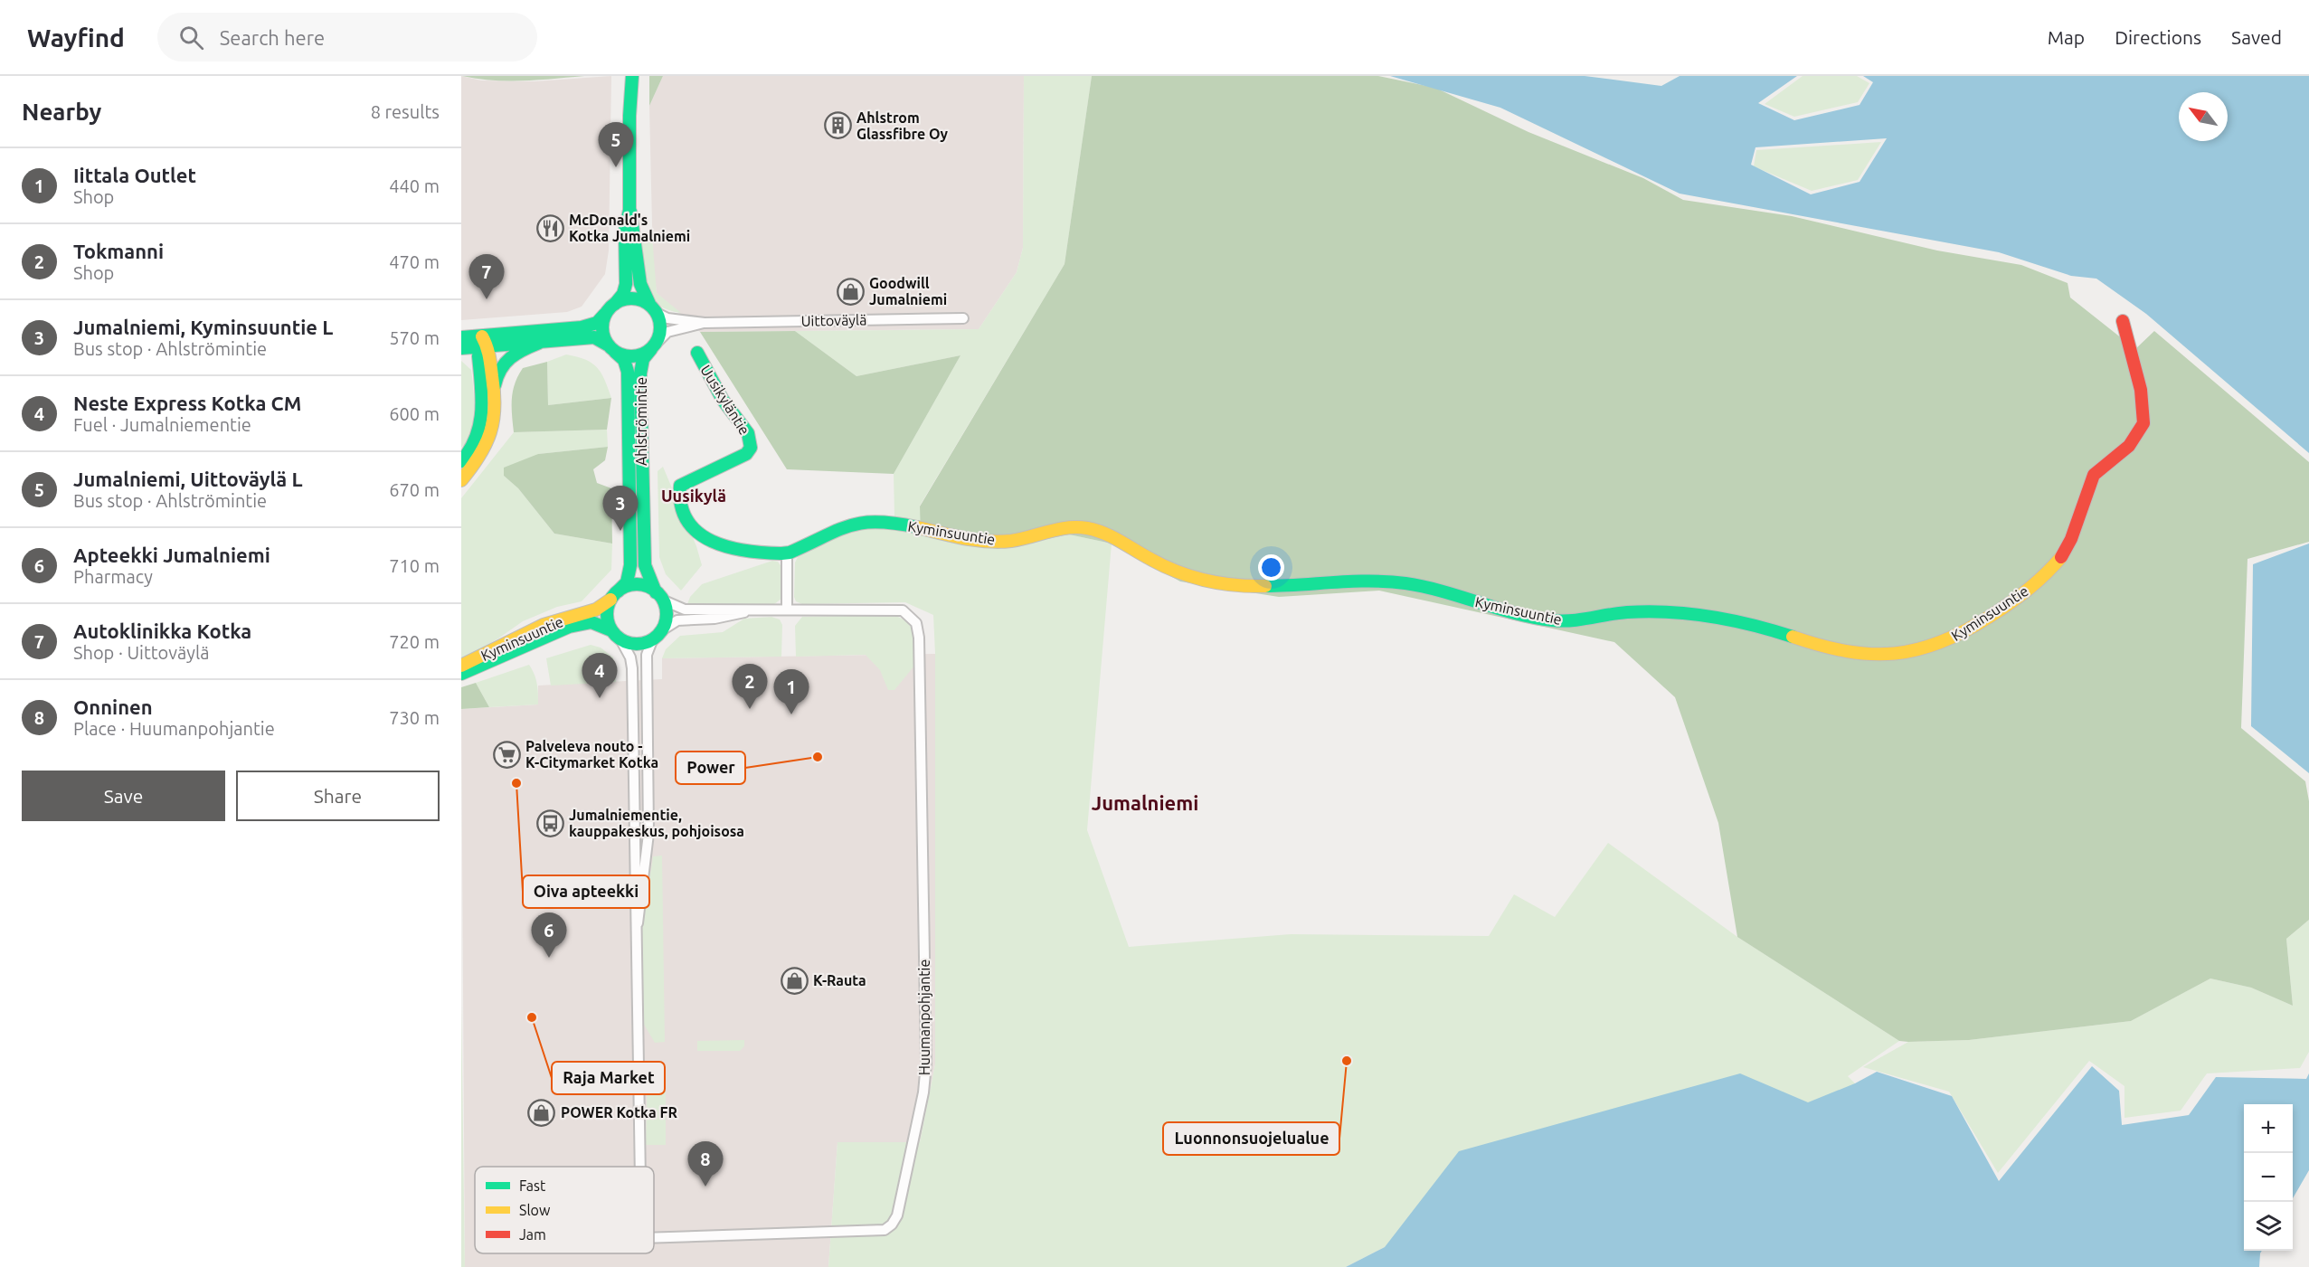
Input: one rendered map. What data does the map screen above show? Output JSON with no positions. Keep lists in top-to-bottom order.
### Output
{
  "streets": {
    "main road": ["Uusikyläntie", "Ahlströmintie", "Kyminsuuntie"],
    "street": ["Uittoväylä", "Huumanpohjantie"]
  },
  "crossings": [
    ["Uittoväylä", "Ahlströmintie"],
    ["Uusikyläntie", "Kyminsuuntie"],
    ["Ahlströmintie", "Kyminsuuntie"]
  ],
  "districts": ["Uusikylä", "Jumalniemi"],
  "places": {
    "building": ["Ahlstrom Glassfibre Oy"],
    "restaurant": ["McDonald's Kotka Jumalniemi"],
    "shop": ["Goodwill Jumalniemi", "K-Rauta", "POWER Kotka FR"],
    "supermarket": ["Palveleva nouto - K-Citymarket Kotka"],
    "other": [
      "Power",
      "Oiva apteekki",
      "Raja Market",
      "Luonnonsuojelualue"
    ],
    "bus stop": ["Jumalniementie, kauppakeskus, pohjoisosa"]
  },
  "legend": ["Fast", "Slow", "Jam"],
  "north": "top left",
  "page": {
    "header": "Wayfind",
    "search": "Search here",
    "nav": ["Map", "Directions", "Saved"],
    "heading": ["Nearby", "8 results"],
    "pins": [
      "5",
      "7",
      "3",
      "4",
      "2",
      "1",
      "6",
      "8"
    ],
    "list": [
      {
        "mark": "1",
        "name": "Iittala Outlet",
        "note": "Shop",
        "value": "440 m"
      },
      {
        "mark": "2",
        "name": "Tokmanni",
        "note": "Shop",
        "value": "470 m"
      },
      {
        "mark": "3",
        "name": "Jumalniemi, Kyminsuuntie L",
        "note": "Bus stop · Ahlströmintie",
        "value": "570 m"
      },
      {
        "mark": "4",
        "name": "Neste Express Kotka CM",
        "note": "Fuel · Jumalniementie",
        "value": "600 m"
      },
      {
        "mark": "5",
        "name": "Jumalniemi, Uittoväylä L",
        "note": "Bus stop · Ahlströmintie",
        "value": "670 m"
      },
      {
        "mark": "6",
        "name": "Apteekki Jumalniemi",
        "note": "Pharmacy",
        "value": "710 m"
      },
      {
        "mark": "7",
        "name": "Autoklinikka Kotka",
        "note": "Shop · Uittoväylä",
        "value": "720 m"
      },
      {
        "mark": "8",
        "name": "Onninen",
        "note": "Place · Huumanpohjantie",
        "value": "730 m"
      }
    ],
    "buttons": ["Save", "Share"],
    "map_buttons": ["+", "−"]
  }
}
